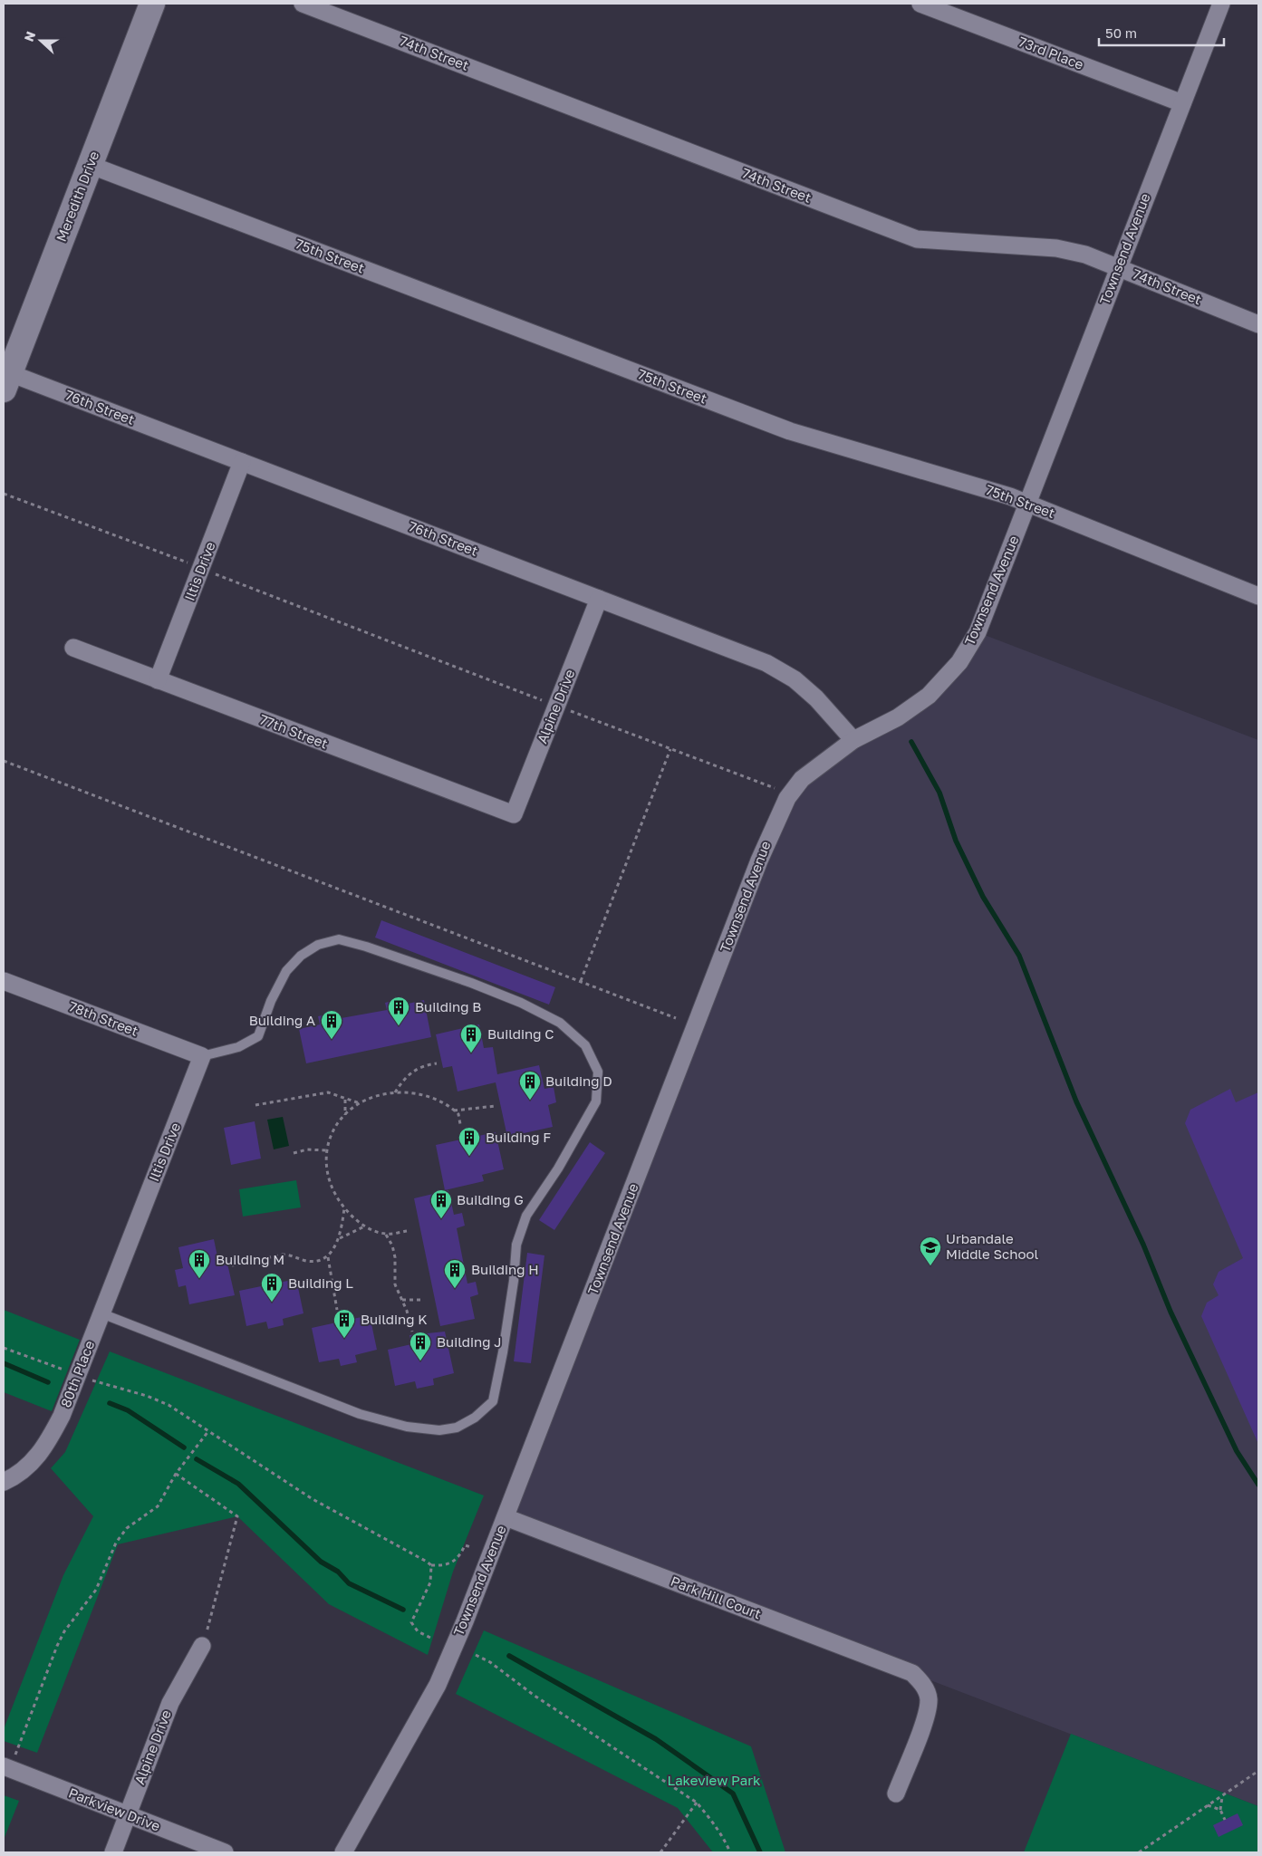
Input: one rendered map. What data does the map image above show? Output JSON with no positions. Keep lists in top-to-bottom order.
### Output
{
  "streets": {
    "main road": ["Meredith Drive"],
    "street": [
      "74th Street",
      "73rd Place",
      "Townsend Avenue",
      "75th Street",
      "76th Street",
      "Iltis Drive",
      "Alpine Drive",
      "77th Street",
      "78th Street",
      "80th Place",
      "Park Hill Court",
      "Parkview Drive"
    ]
  },
  "crossings": [
    ["74th Street", "Townsend Avenue"],
    ["73rd Place", "Townsend Avenue"],
    ["Meredith Drive", "75th Street"],
    ["Meredith Drive", "76th Street"],
    ["Townsend Avenue", "75th Street"],
    ["Townsend Avenue", "76th Street"],
    ["Townsend Avenue", "Park Hill Court"],
    ["76th Street", "Iltis Drive"],
    ["76th Street", "Alpine Drive"],
    ["Iltis Drive", "77th Street"],
    ["Iltis Drive", "78th Street"],
    ["Iltis Drive", "80th Place"],
    ["Alpine Drive", "77th Street"],
    ["Alpine Drive", "Parkview Drive"]
  ],
  "parks": ["Lakeview Park"],
  "places": {
    "building": [
      "Building B",
      "Building A",
      "Building C",
      "Building D",
      "Building F",
      "Building G",
      "Building M",
      "Building H",
      "Building L",
      "Building K",
      "Building J"
    ],
    "school or university": ["Urbandale Middle School"]
  },
  "scale_bar": "50 m",
  "north": "left"
}
